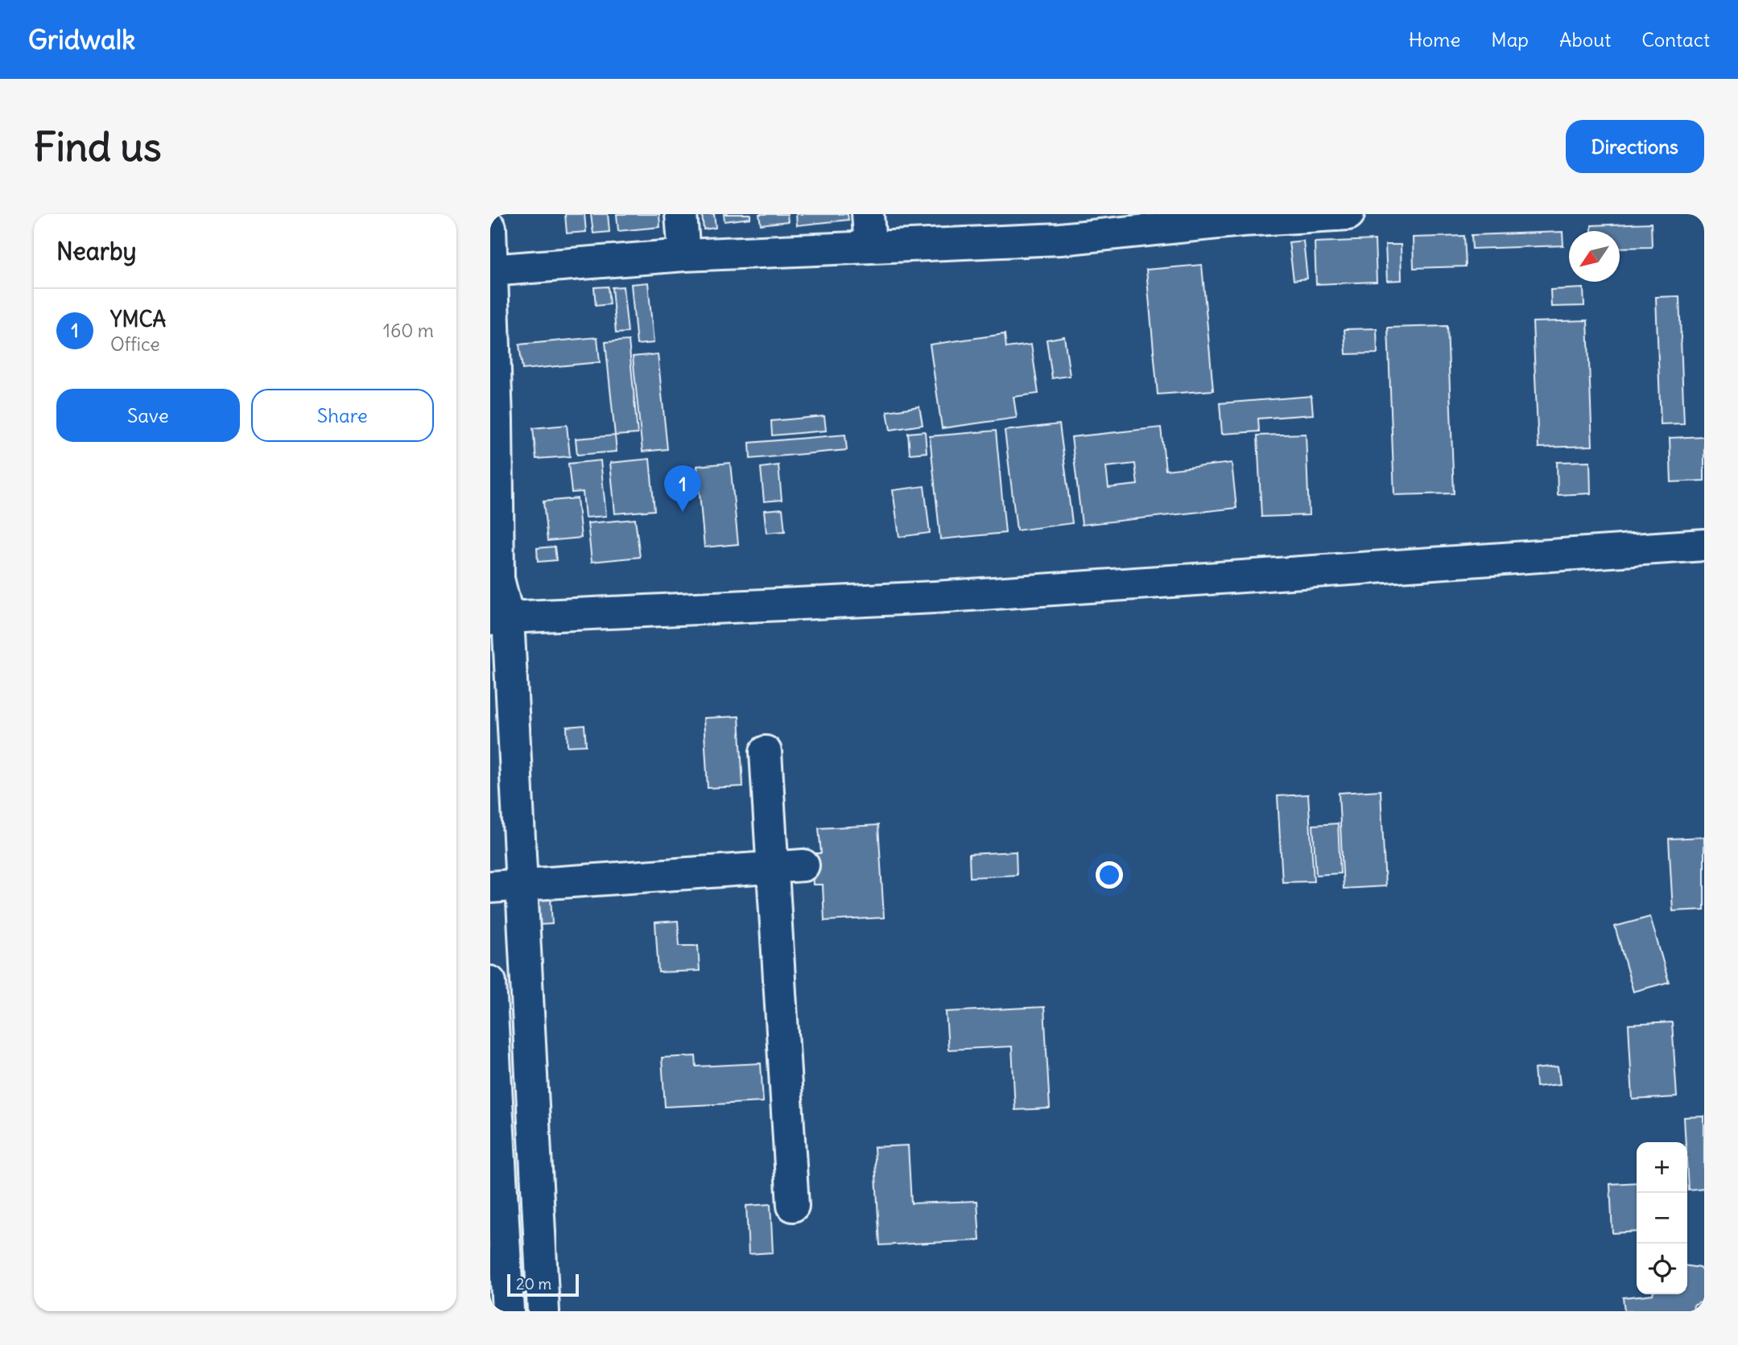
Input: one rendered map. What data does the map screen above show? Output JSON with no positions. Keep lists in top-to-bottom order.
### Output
{
  "scale_bar": "20 m",
  "north": "bottom left",
  "page": {
    "header": "Gridwalk",
    "nav": [
      "Home",
      "Map",
      "About",
      "Contact"
    ],
    "buttons": [
      "Directions",
      ["Save", "Share"]
    ],
    "title": "Find us",
    "heading": "Nearby",
    "list": [
      {
        "mark": "1",
        "name": "YMCA",
        "note": "Office",
        "value": "160 m"
      }
    ],
    "pins": "1",
    "map_buttons": ["+", "−"],
    "scale": "20 m"
  }
}
